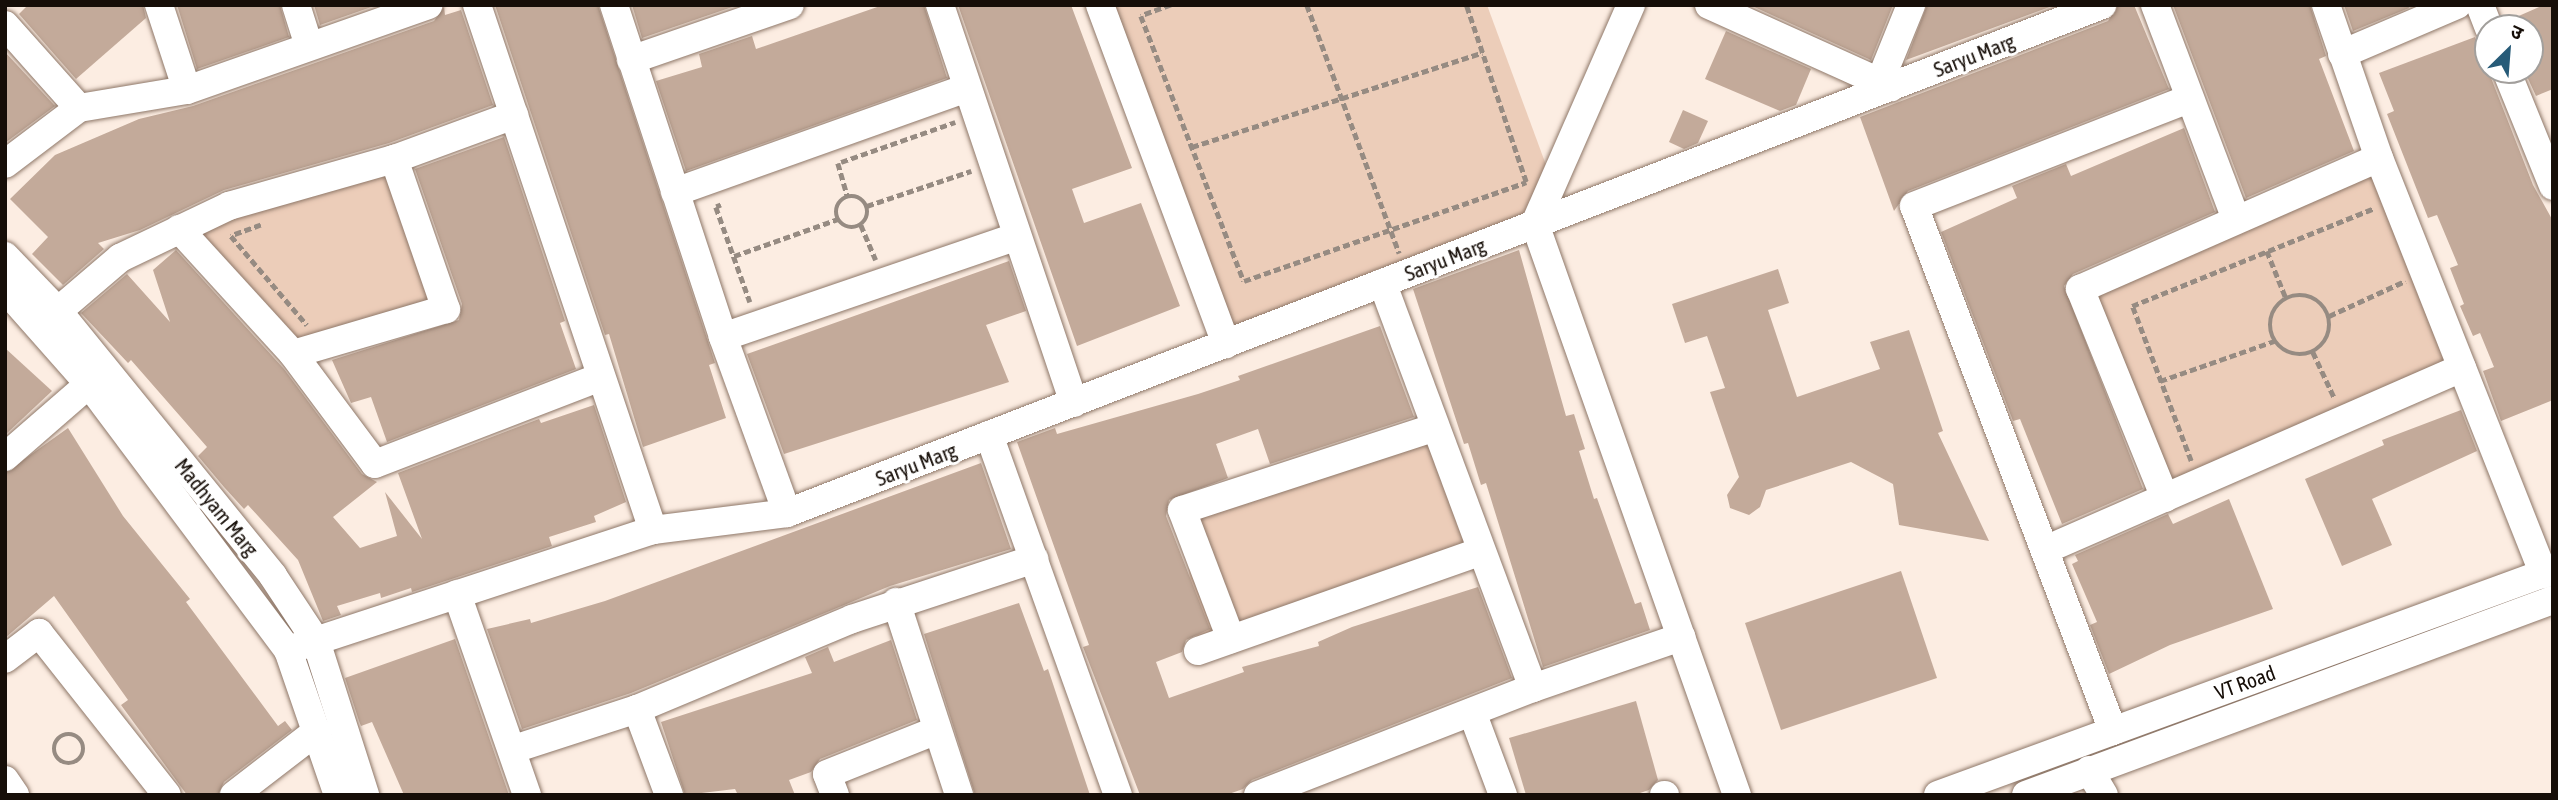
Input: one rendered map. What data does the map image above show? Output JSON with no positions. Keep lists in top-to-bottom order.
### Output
{
  "streets": {
    "street": ["Saryu Marg", "Madhyam Marg", "VT Road"]
  },
  "crossings": [
    ["Saryu Marg", "Madhyam Marg"]
  ],
  "north": "top right"
}
